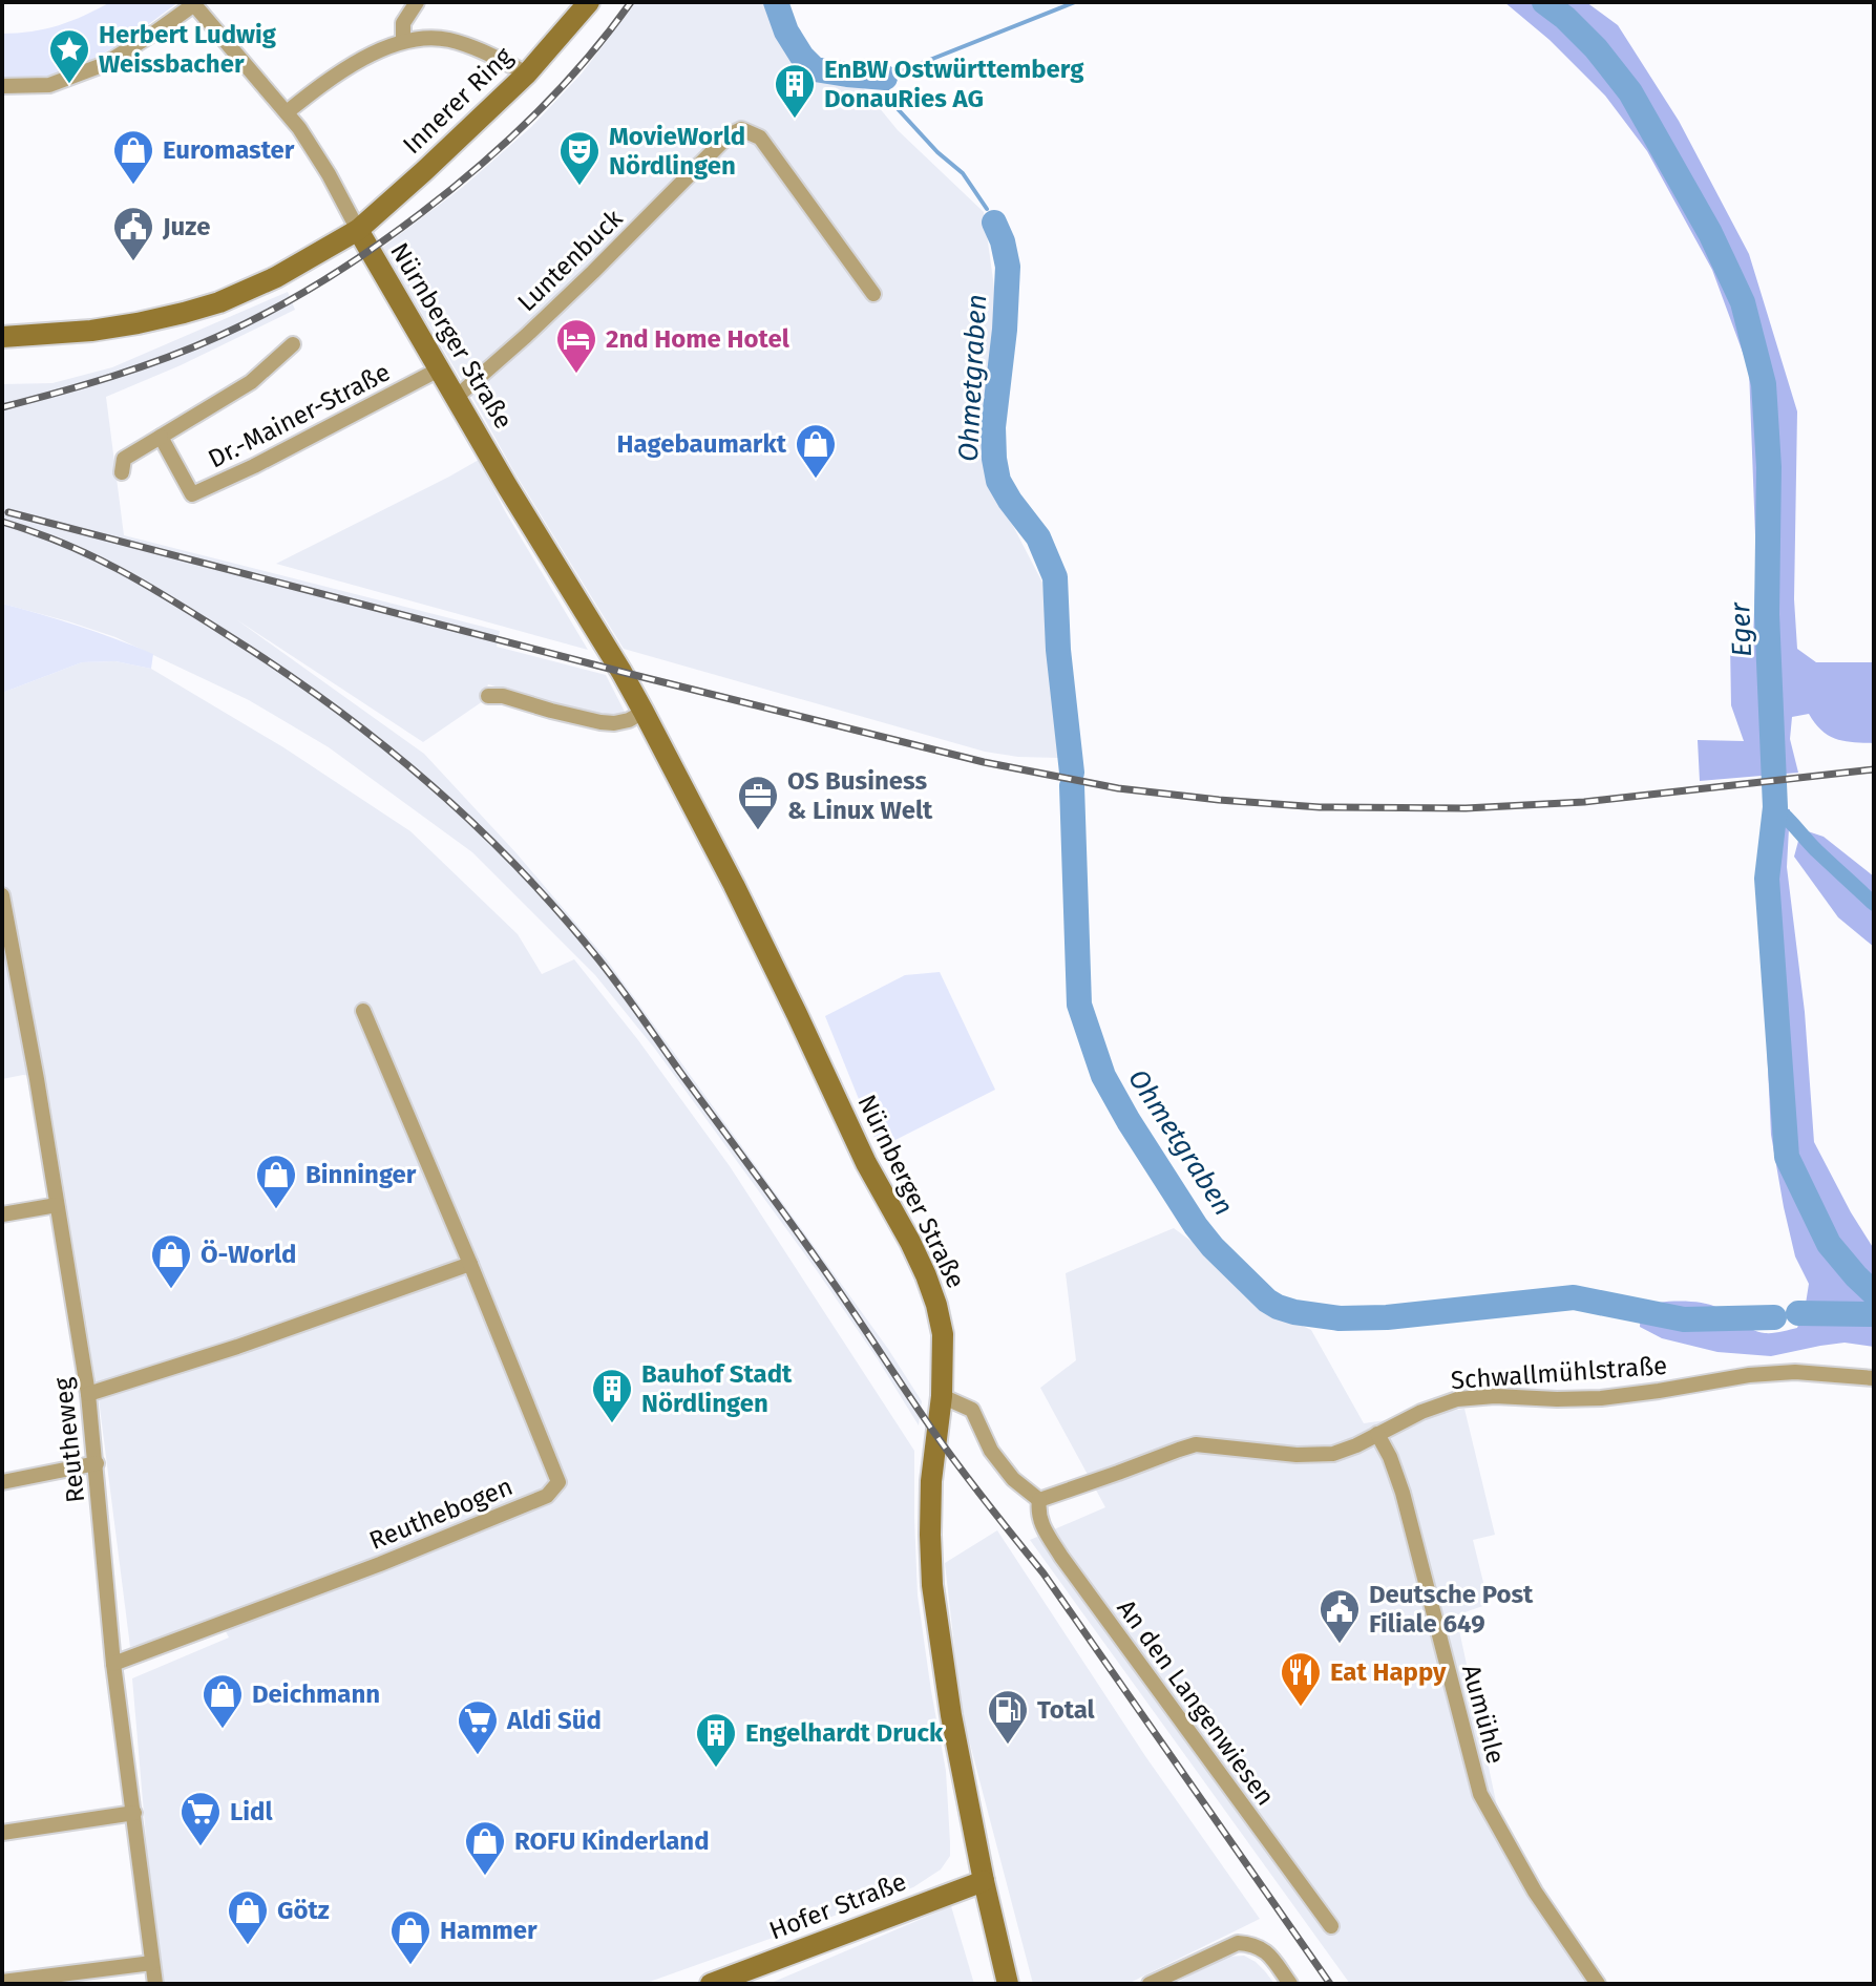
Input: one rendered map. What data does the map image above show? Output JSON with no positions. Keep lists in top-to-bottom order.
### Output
{
  "streets": {
    "main road": ["Innerer Ring", "Nürnberger Straße", "Hofer Straße"],
    "street": [
      "Luntenbuck",
      "Dr.-Mainer-Straße",
      "Schwallmühlstraße",
      "Reutheweg",
      "Reuthebogen",
      "An den Langenwiesen",
      "Aumühle"
    ]
  },
  "crossings": [
    ["Innerer Ring", "Nürnberger Straße"],
    ["Luntenbuck", "Nürnberger Straße"],
    ["Nürnberger Straße", "Dr.-Mainer-Straße"],
    ["Nürnberger Straße", "Hofer Straße"],
    ["Schwallmühlstraße", "An den Langenwiesen"],
    ["Schwallmühlstraße", "Aumühle"],
    ["Reutheweg", "Reuthebogen"]
  ],
  "water": ["Ohmetgraben", "Eger"],
  "places": {
    "place": ["Herbert Ludwig Weissbacher"],
    "building": ["EnBW Ostwürttemberg DonauRies AG", "Bauhof Stadt Nördlingen", "Engelhardt Druck"],
    "shop": [
      "Euromaster",
      "Hagebaumarkt",
      "Binninger",
      "Ö-World",
      "Deichmann",
      "ROFU Kinderland",
      "Götz",
      "Hammer"
    ],
    "theatre": ["MovieWorld Nördlingen"],
    "public building": ["Juze", "Deutsche Post Filiale 649"],
    "hotel": ["2nd Home Hotel"],
    "office": ["OS Business & Linux Welt"],
    "restaurant": ["Eat Happy"],
    "fuel station": ["Total"],
    "supermarket": ["Aldi Süd", "Lidl"]
  }
}
